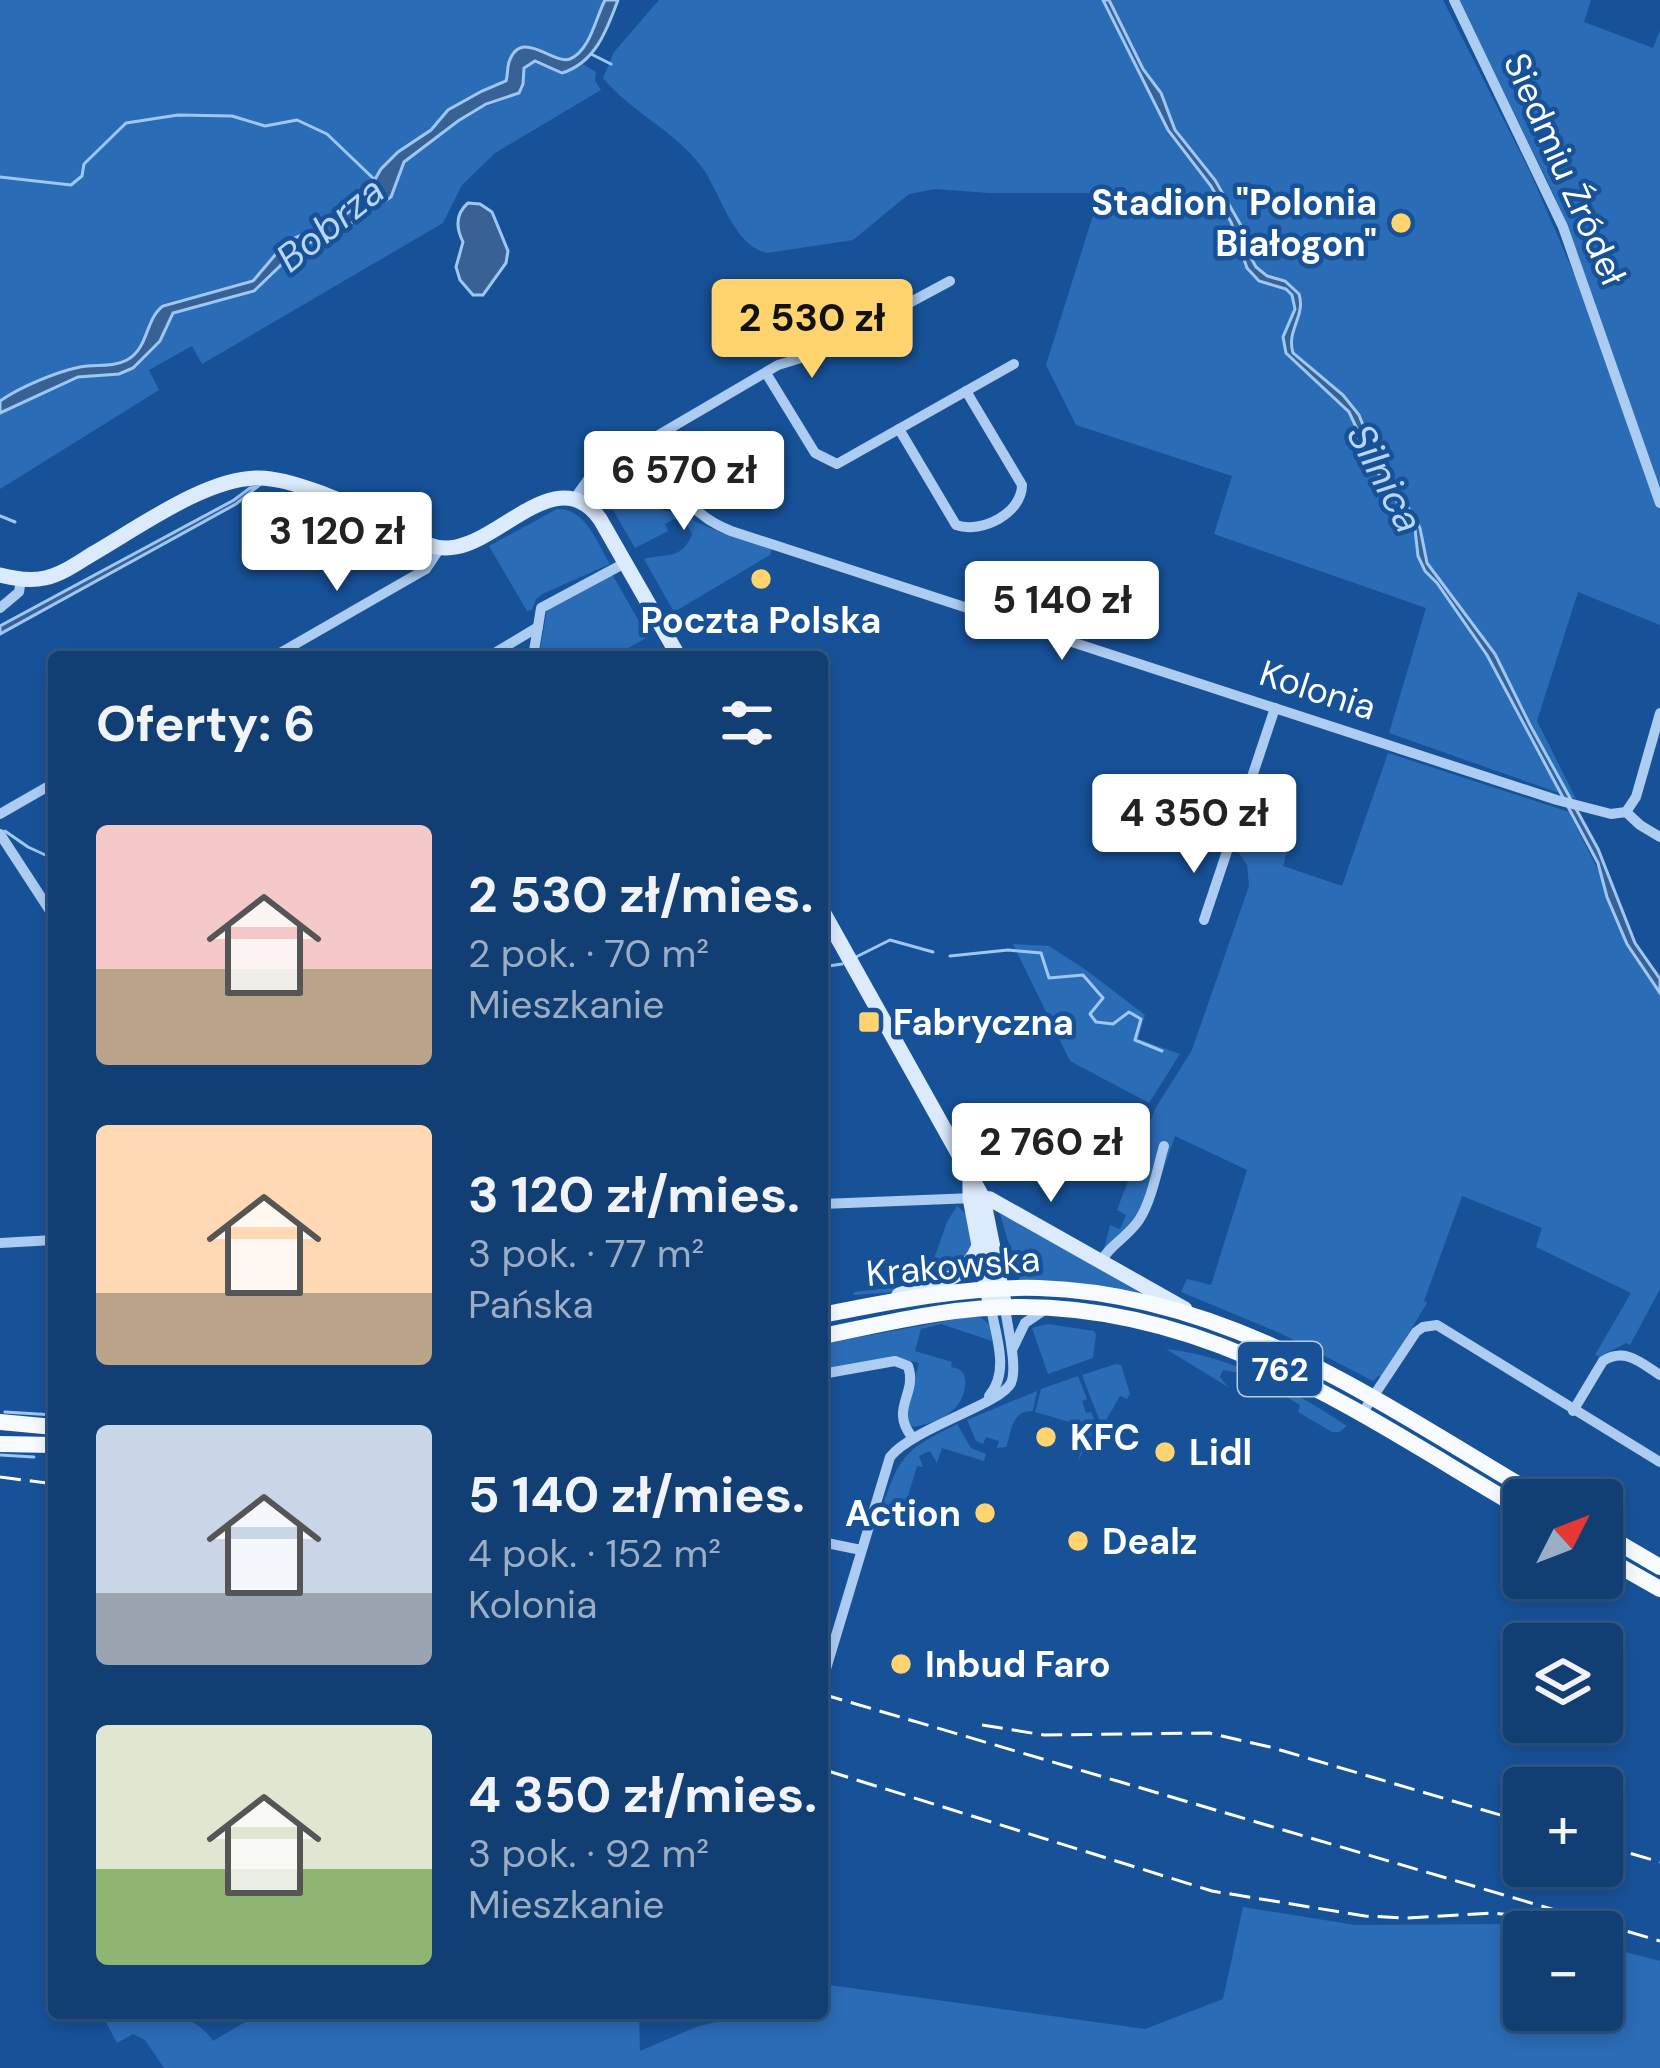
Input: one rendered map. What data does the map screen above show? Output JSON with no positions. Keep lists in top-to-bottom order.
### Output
{
  "streets": {
    "main road": ["Krakowska", "762"],
    "street": ["Siedmiu Źródeł", "Kolonia"]
  },
  "water": ["Bobrza", "Silnica"],
  "places": {
    "other": [
      "Stadion \"Polonia Białogon\"",
      "Poczta Polska",
      "KFC",
      "Lidl",
      "Action",
      "Dealz",
      "Inbud Faro"
    ],
    "transit": ["Fabryczna"]
  },
  "north": "top right",
  "page": {
    "price": [
      "2 530 zł",
      "6 570 zł",
      "3 120 zł",
      "5 140 zł",
      "4 350 zł",
      "2 760 zł"
    ],
    "heading": "Oferty: 6",
    "list": [
      {
        "name": "2 530 zł/mies.",
        "note": "2 pok. · 70 m² · Mieszkanie"
      },
      {
        "name": "3 120 zł/mies.",
        "note": "3 pok. · 77 m² · Pańska"
      },
      {
        "name": "5 140 zł/mies.",
        "note": "4 pok. · 152 m² · Kolonia"
      },
      {
        "name": "4 350 zł/mies.",
        "note": "3 pok. · 92 m² · Mieszkanie"
      }
    ],
    "map_buttons": ["+", "−"]
  }
}
